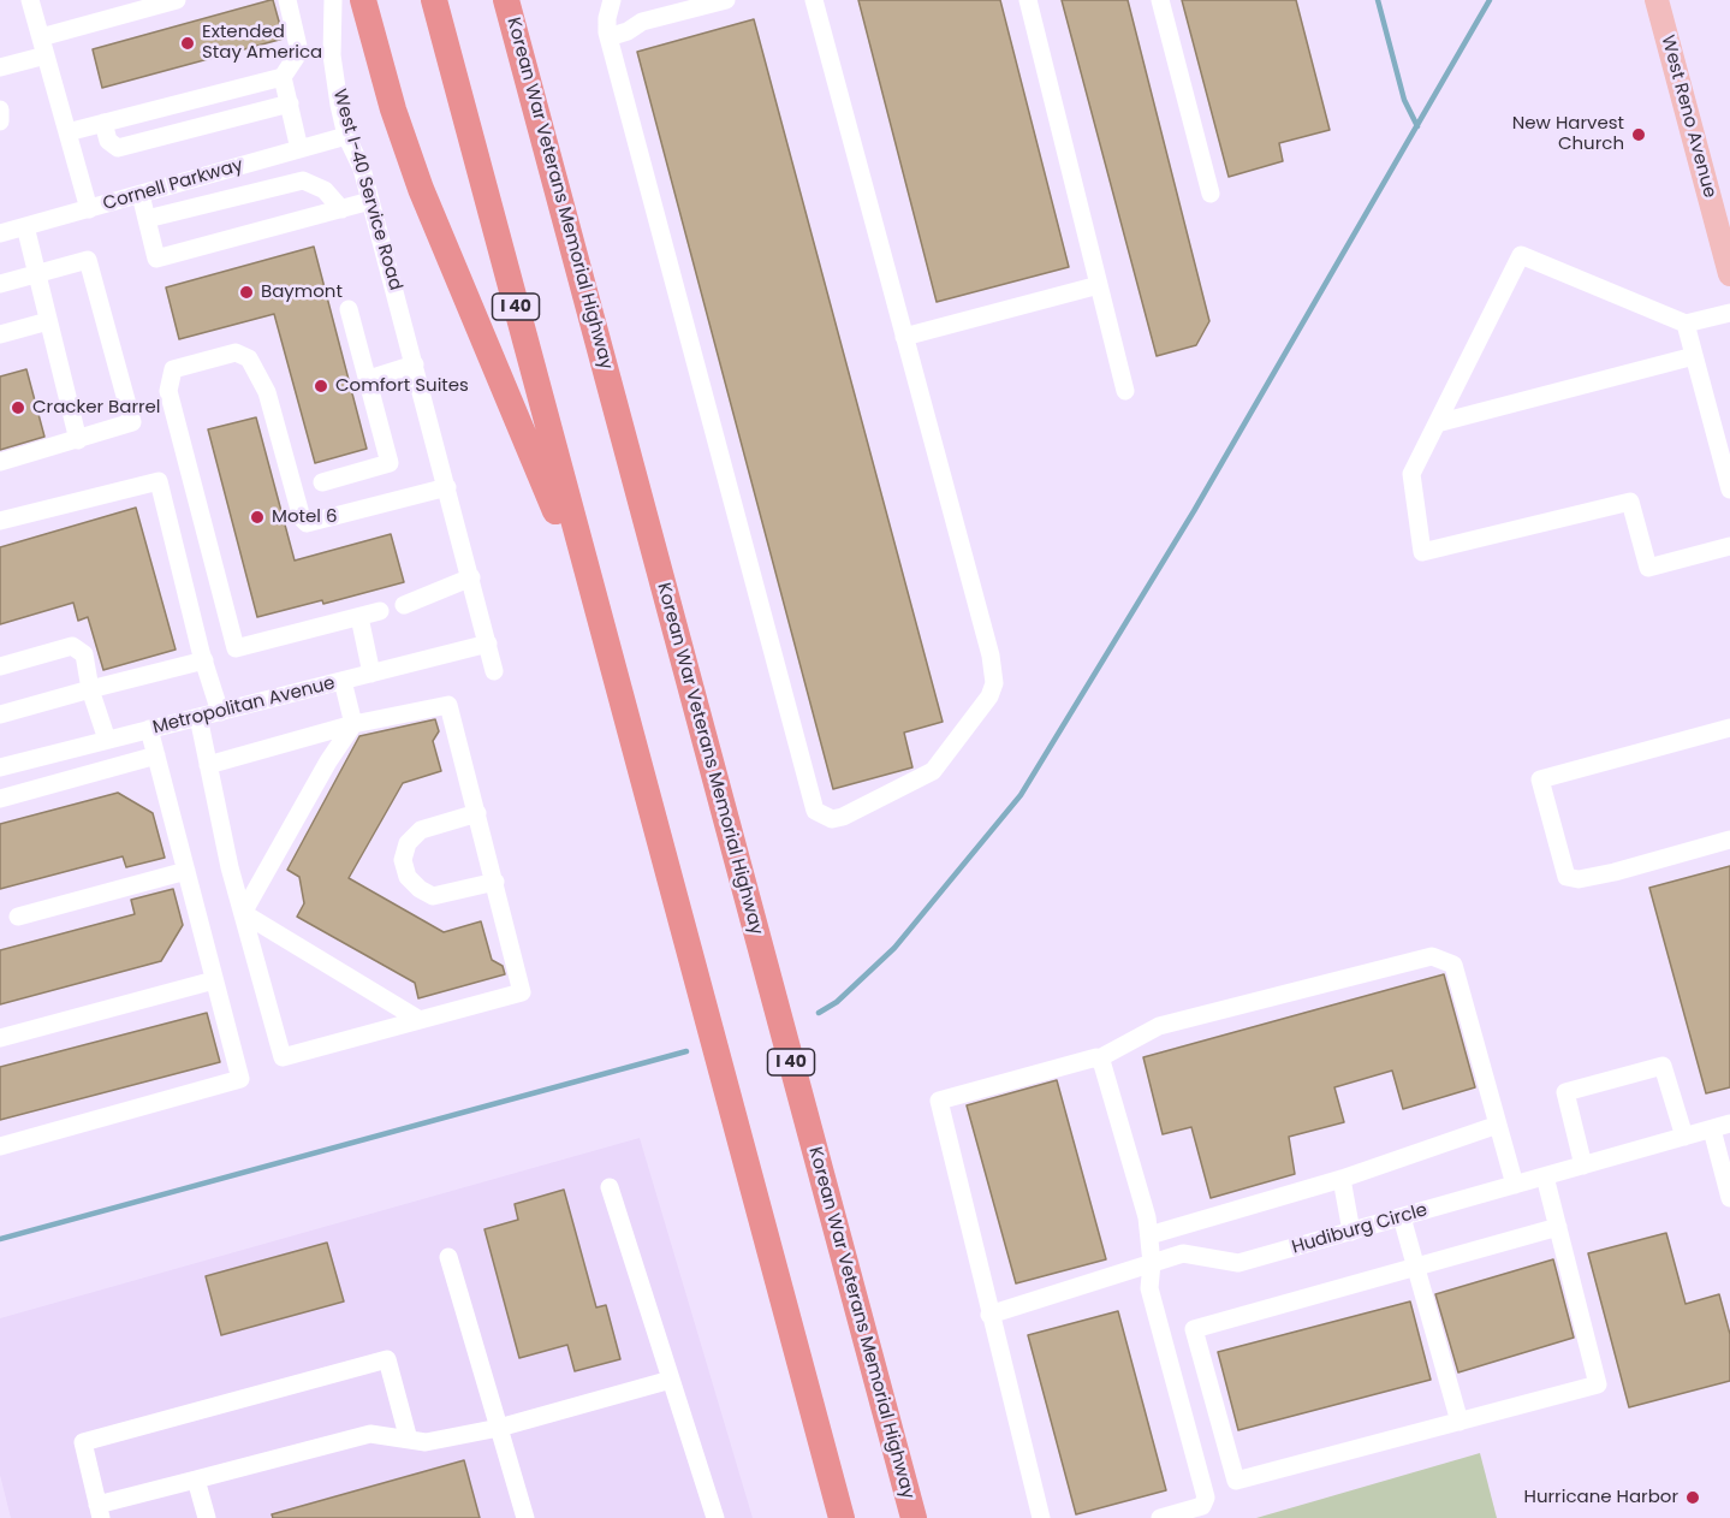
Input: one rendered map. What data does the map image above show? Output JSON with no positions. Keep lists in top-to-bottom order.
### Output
{
  "streets": {
    "highway": ["Korean War Veterans Memorial Highway", "I 40"],
    "main road": ["West Reno Avenue"],
    "street": [
      "Cornell Parkway",
      "West I-40 Service Road",
      "Metropolitan Avenue",
      "Hudiburg Circle"
    ]
  },
  "crossings": [
    ["Cornell Parkway", "West I-40 Service Road"],
    ["West I-40 Service Road", "Metropolitan Avenue"]
  ],
  "places": [
    "Extended Stay America",
    "New Harvest Church",
    "Baymont",
    "Comfort Suites",
    "Cracker Barrel",
    "Motel 6",
    "Hurricane Harbor"
  ]
}
